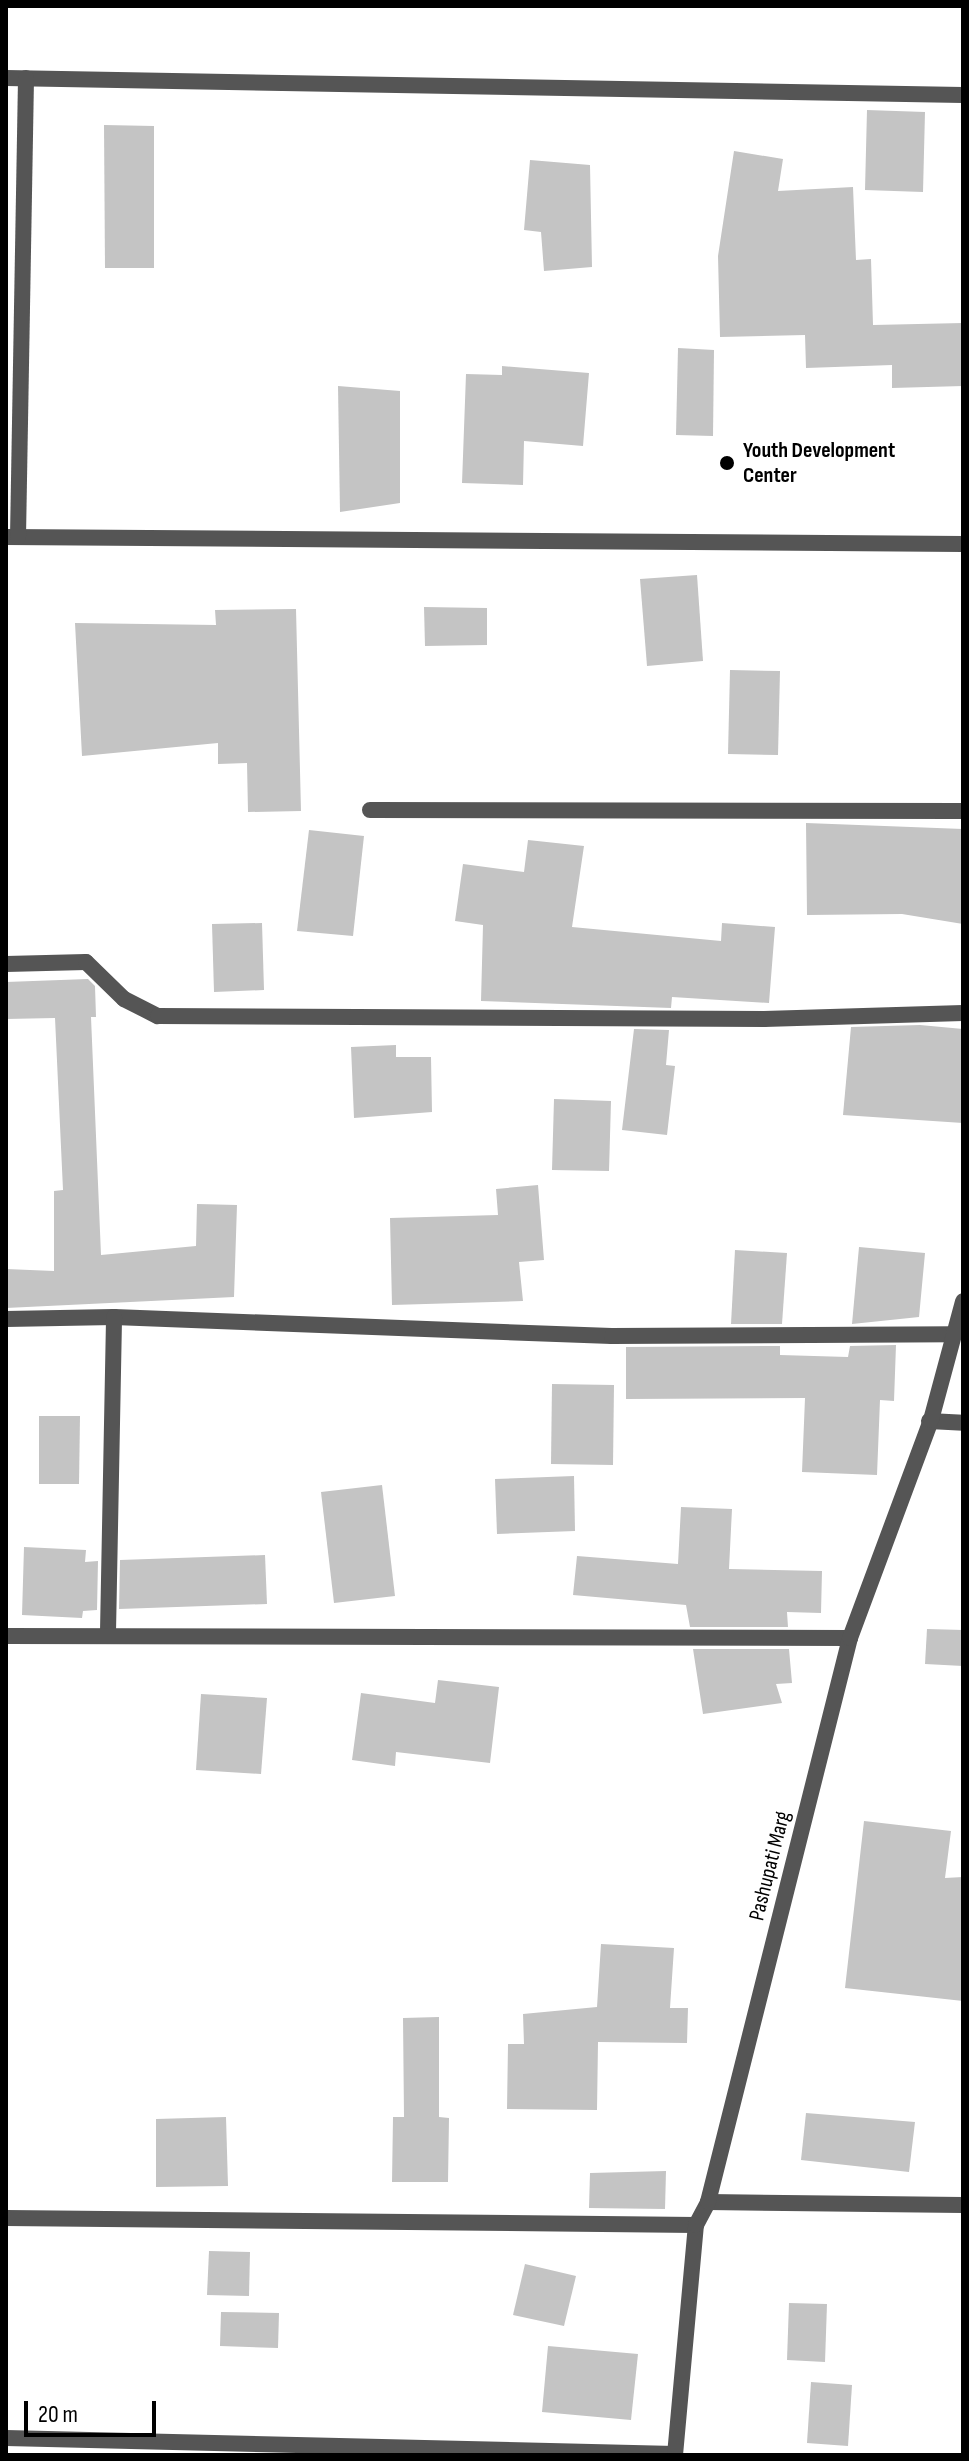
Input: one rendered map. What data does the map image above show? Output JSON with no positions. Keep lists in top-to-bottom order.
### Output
{
  "streets": {
    "street": ["Pashupati Marg"]
  },
  "places": ["Youth Development Center"],
  "scale_bar": "20 m"
}
